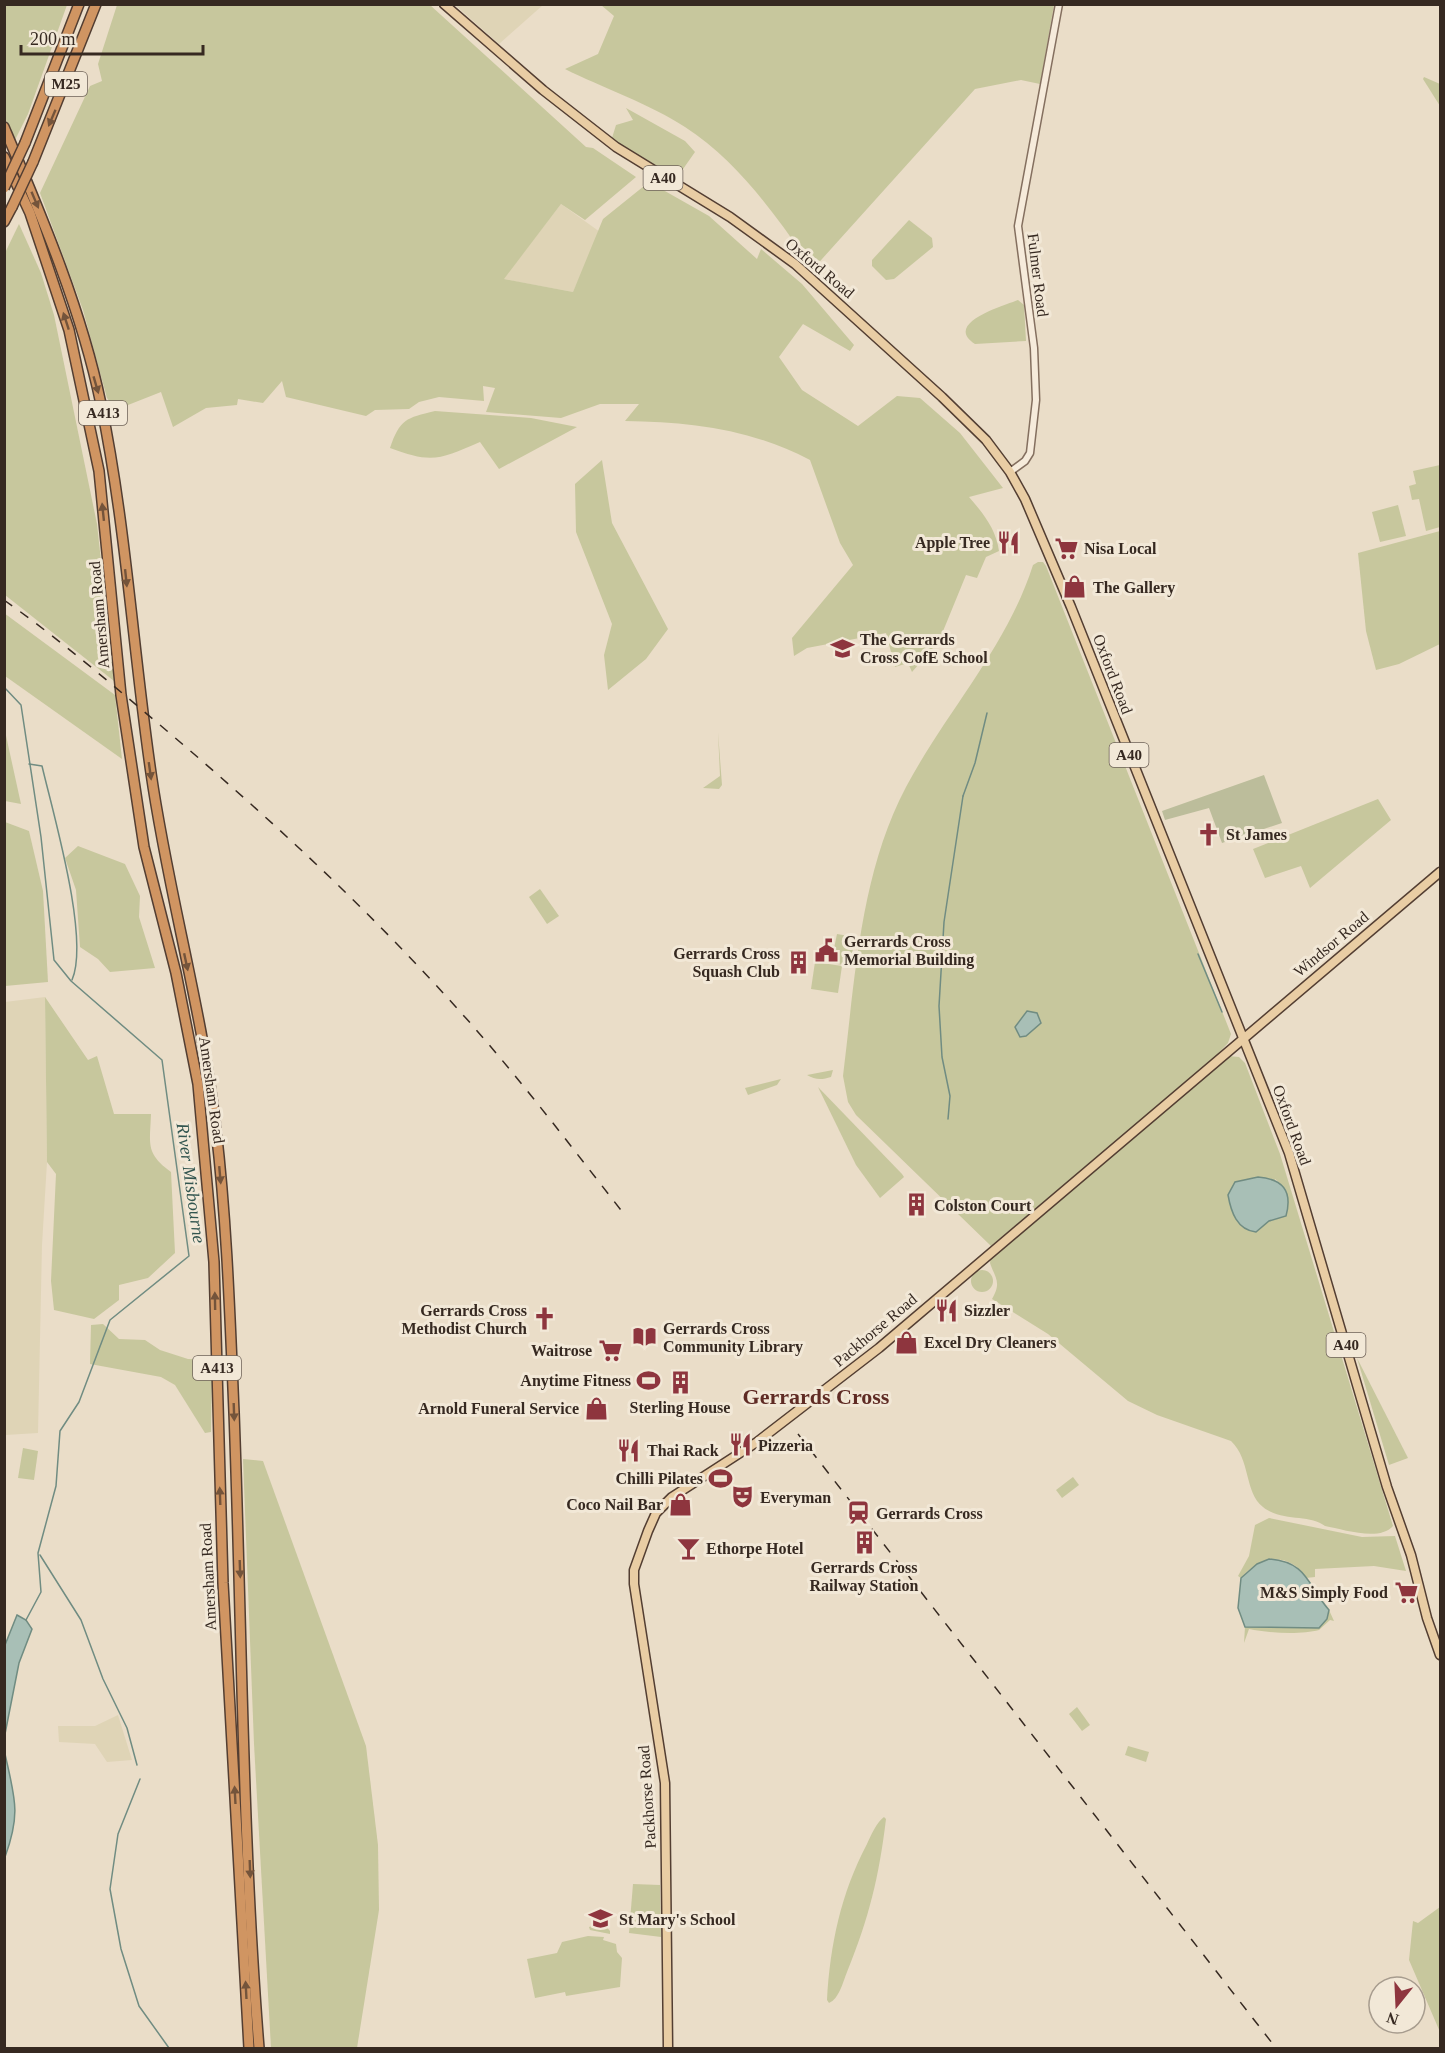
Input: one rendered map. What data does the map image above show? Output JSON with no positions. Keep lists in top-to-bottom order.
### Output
{
  "streets": {
    "highway": ["M25", "A413", "Amersham Road"],
    "main road": [
      "A40",
      "Oxford Road",
      "Windsor Road",
      "Packhorse Road"
    ],
    "street": ["Fulmer Road"]
  },
  "crossings": [
    ["Oxford Road", "Fulmer Road"],
    ["Oxford Road", "Windsor Road"],
    ["Oxford Road", "Packhorse Road"],
    ["Windsor Road", "Packhorse Road"]
  ],
  "districts": ["Gerrards Cross"],
  "water": ["River Misbourne"],
  "places": {
    "restaurant": [
      "Apple Tree",
      "Sizzler",
      "Pizzeria",
      "Thai Rack"
    ],
    "supermarket": ["Nisa Local", "Waitrose", "M&S Simply Food"],
    "shop": [
      "The Gallery",
      "Excel Dry Cleaners",
      "Arnold Funeral Service",
      "Coco Nail Bar"
    ],
    "school or university": ["The Gerrards Cross CofE School", "St Mary's School"],
    "church": ["St James", "Gerrards Cross Methodist Church"],
    "public building": ["Gerrards Cross Memorial Building"],
    "building": [
      "Gerrards Cross Squash Club",
      "Colston Court",
      "Sterling House",
      "Gerrards Cross Railway Station"
    ],
    "library": ["Gerrards Cross Community Library"],
    "sports": ["Anytime Fitness", "Chilli Pilates"],
    "theatre": ["Everyman"],
    "station": ["Gerrards Cross"],
    "bar": ["Ethorpe Hotel"]
  },
  "scale_bar": "200 m",
  "north": "bottom"
}
